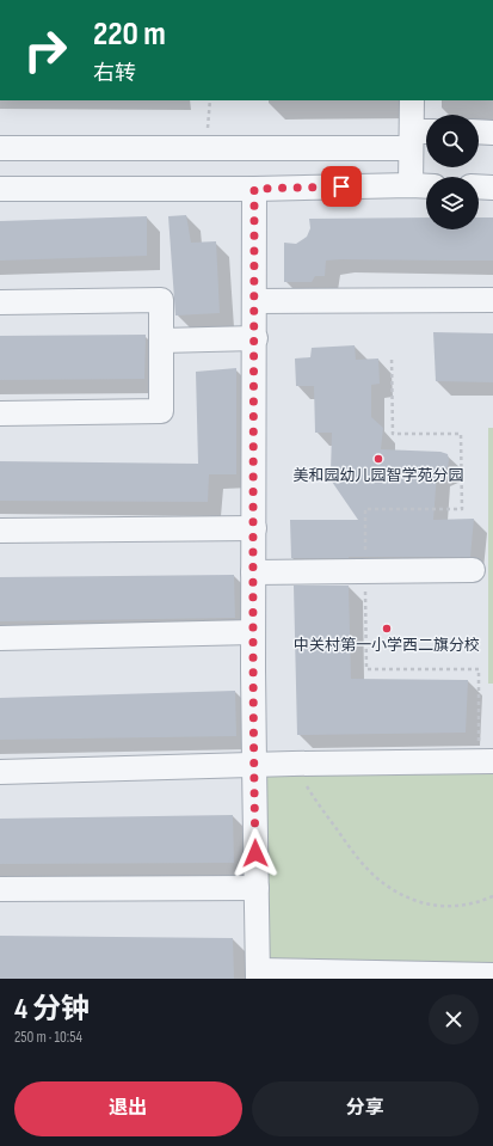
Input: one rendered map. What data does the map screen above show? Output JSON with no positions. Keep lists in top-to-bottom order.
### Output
{
  "places": ["美和园幼儿园智学苑分园", "中关村第一小学西二旗分校"],
  "page": {
    "turn": ["220 m", "右转"],
    "heading": ["4 分钟", "250 m · 10:54"],
    "buttons": ["退出", "分享"]
  }
}
